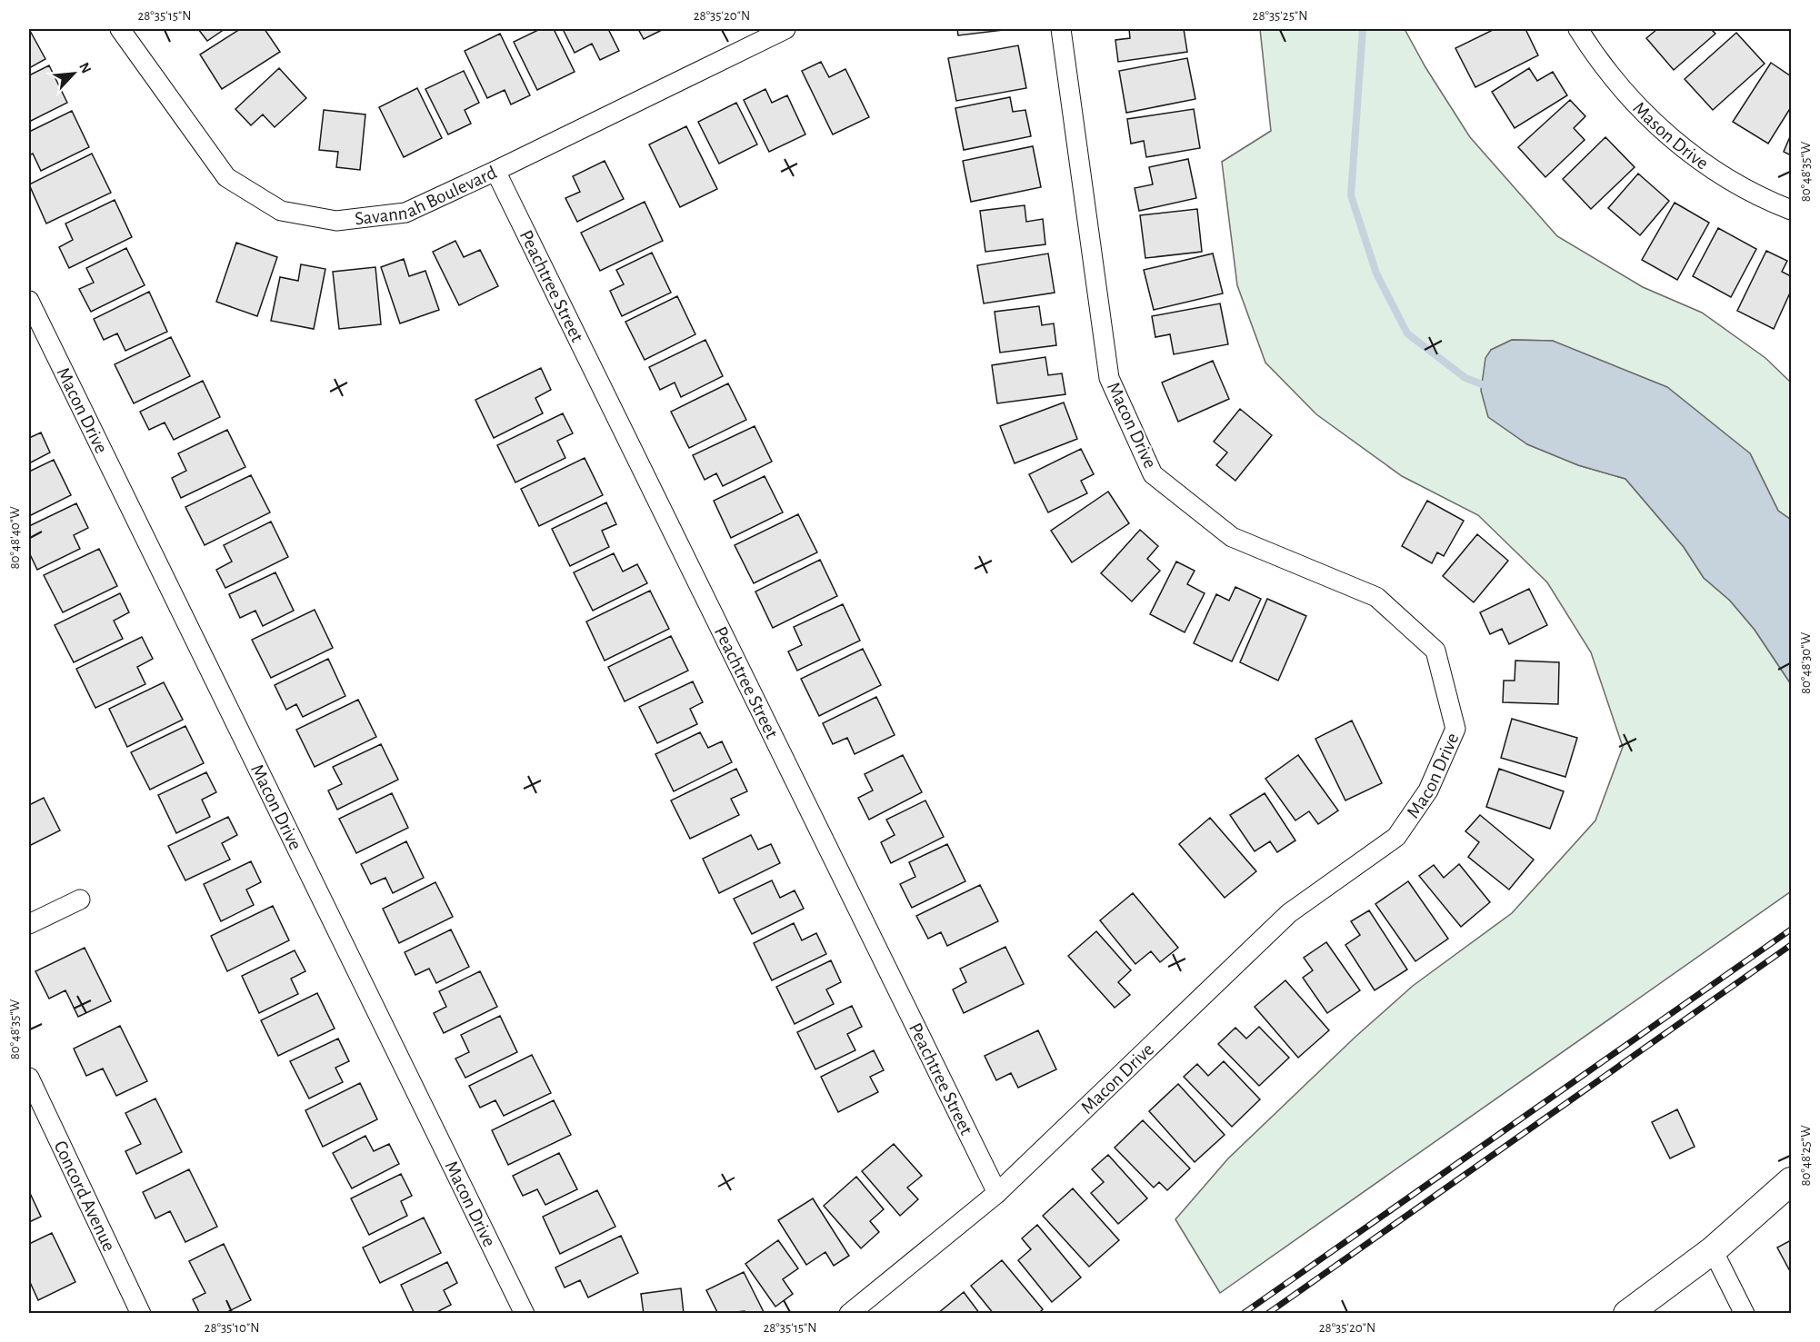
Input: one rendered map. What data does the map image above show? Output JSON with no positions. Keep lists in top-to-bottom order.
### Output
{
  "streets": {
    "street": [
      "Mason Drive",
      "Savannah Boulevard",
      "Peachtree Street",
      "Macon Drive",
      "Concord Avenue"
    ]
  },
  "crossings": [
    ["Savannah Boulevard", "Peachtree Street"],
    ["Peachtree Street", "Macon Drive"]
  ],
  "north": "top right",
  "coordinates": [
    "28°35'15\"N",
    "28°35'20\"N",
    "28°35'25\"N",
    "80°48'35\"W",
    "80°48'40\"W",
    "80°48'30\"W",
    "80°48'25\"W",
    "28°35'10\"N"
  ]
}
